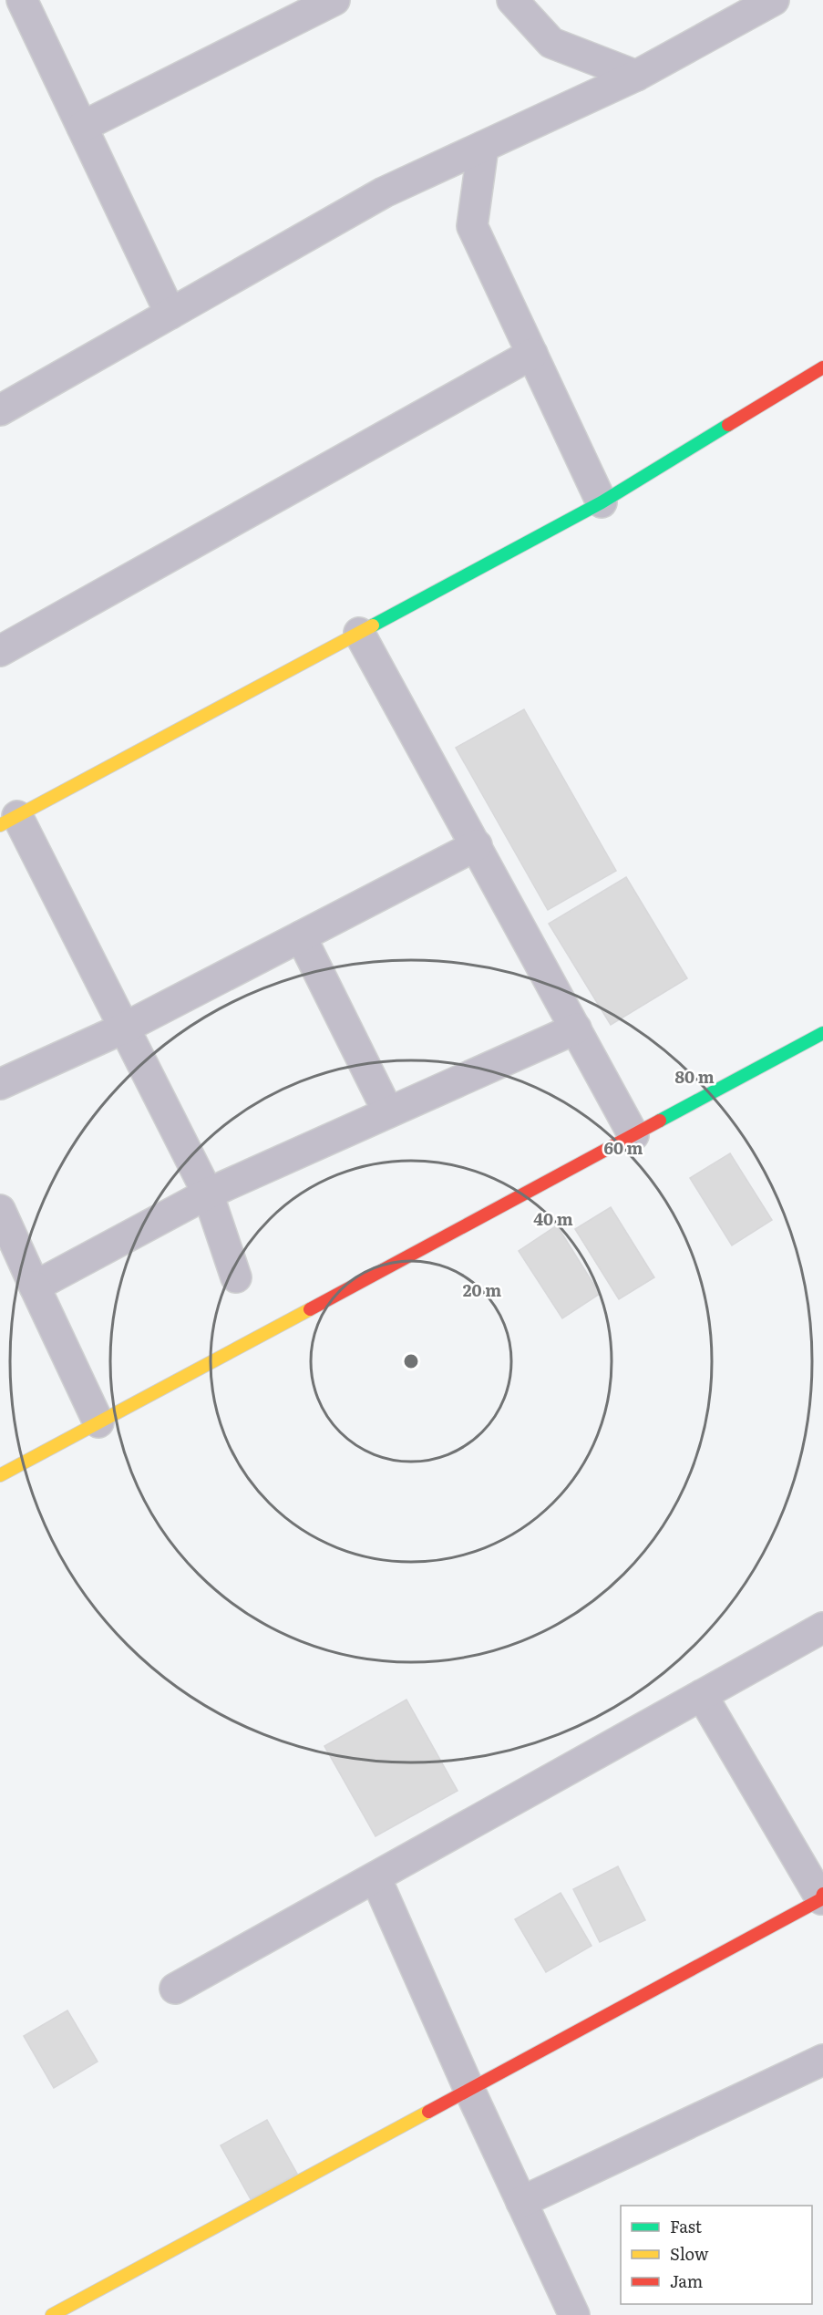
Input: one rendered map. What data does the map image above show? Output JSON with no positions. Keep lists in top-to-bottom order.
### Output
{
  "legend": ["Fast", "Slow", "Jam"],
  "rings": [
    "80 m",
    "60 m",
    "40 m",
    "20 m"
  ]
}
